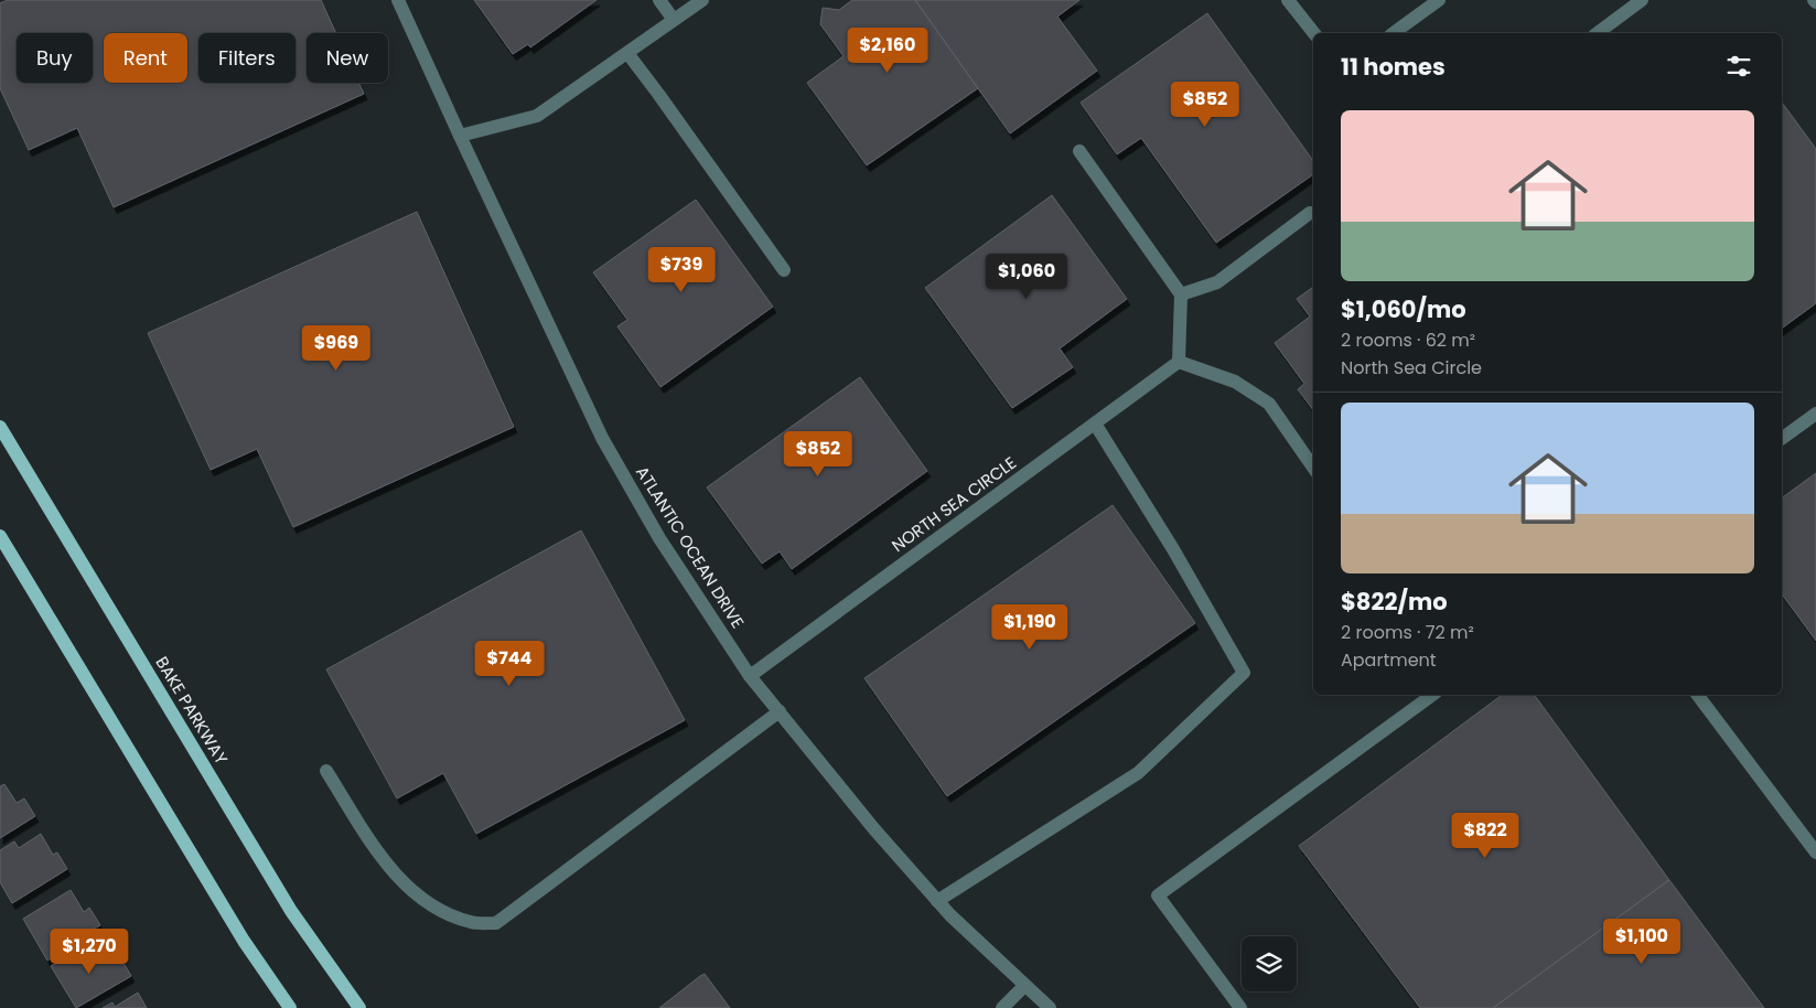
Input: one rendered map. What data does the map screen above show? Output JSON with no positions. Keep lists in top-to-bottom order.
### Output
{
  "streets": {
    "main road": ["BAKE PARKWAY"],
    "street": ["NORTH SEA CIRCLE", "ATLANTIC OCEAN DRIVE"]
  },
  "crossings": [
    ["NORTH SEA CIRCLE", "ATLANTIC OCEAN DRIVE"]
  ],
  "page": {
    "price": [
      "$2,160",
      "$852",
      "$739",
      "$1,060",
      "$969",
      "$852",
      "$1,190",
      "$744",
      "$822",
      "$1,100",
      "$1,270"
    ],
    "chip": [
      "Buy",
      "Rent",
      "Filters",
      "New"
    ],
    "heading": "11 homes",
    "list": [
      {
        "name": "$1,060/mo",
        "note": "2 rooms · 62 m² · North Sea Circle"
      },
      {
        "name": "$822/mo",
        "note": "2 rooms · 72 m² · Apartment"
      }
    ]
  }
}
